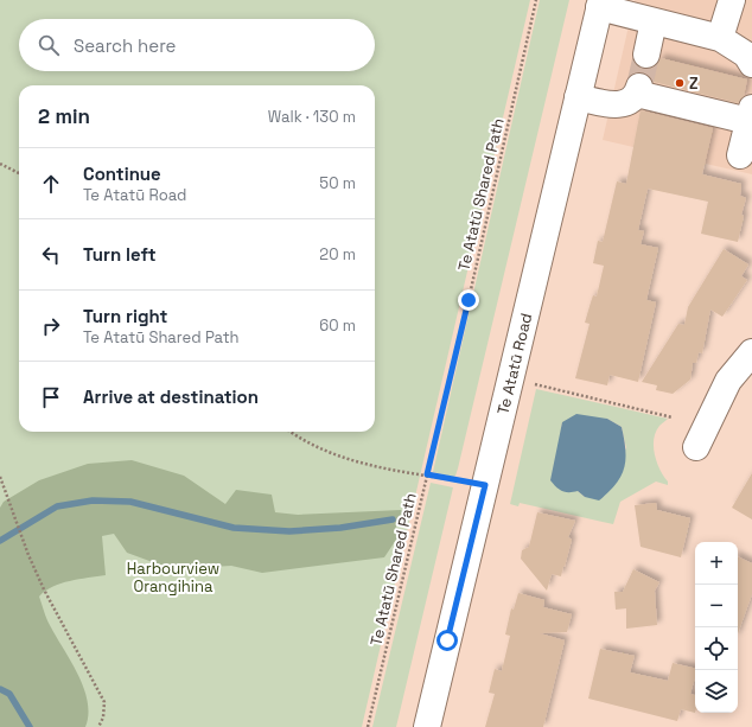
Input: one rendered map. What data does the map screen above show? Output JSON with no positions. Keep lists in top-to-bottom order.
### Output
{
  "streets": {
    "main road": ["Te Atatū Road"],
    "path": ["Te Atatū Shared Path"]
  },
  "parks": ["Harbourview Orangihina"],
  "places": ["Z"],
  "page": {
    "search": "Search here",
    "heading": ["2 min", "Walk · 130 m"],
    "list": [
      ["Continue", "Te Atatū Road", "50 m"],
      ["Turn left", "20 m"],
      ["Turn right", "Te Atatū Shared Path", "60 m"],
      "Arrive at destination"
    ],
    "map_buttons": ["+", "−"]
  }
}
